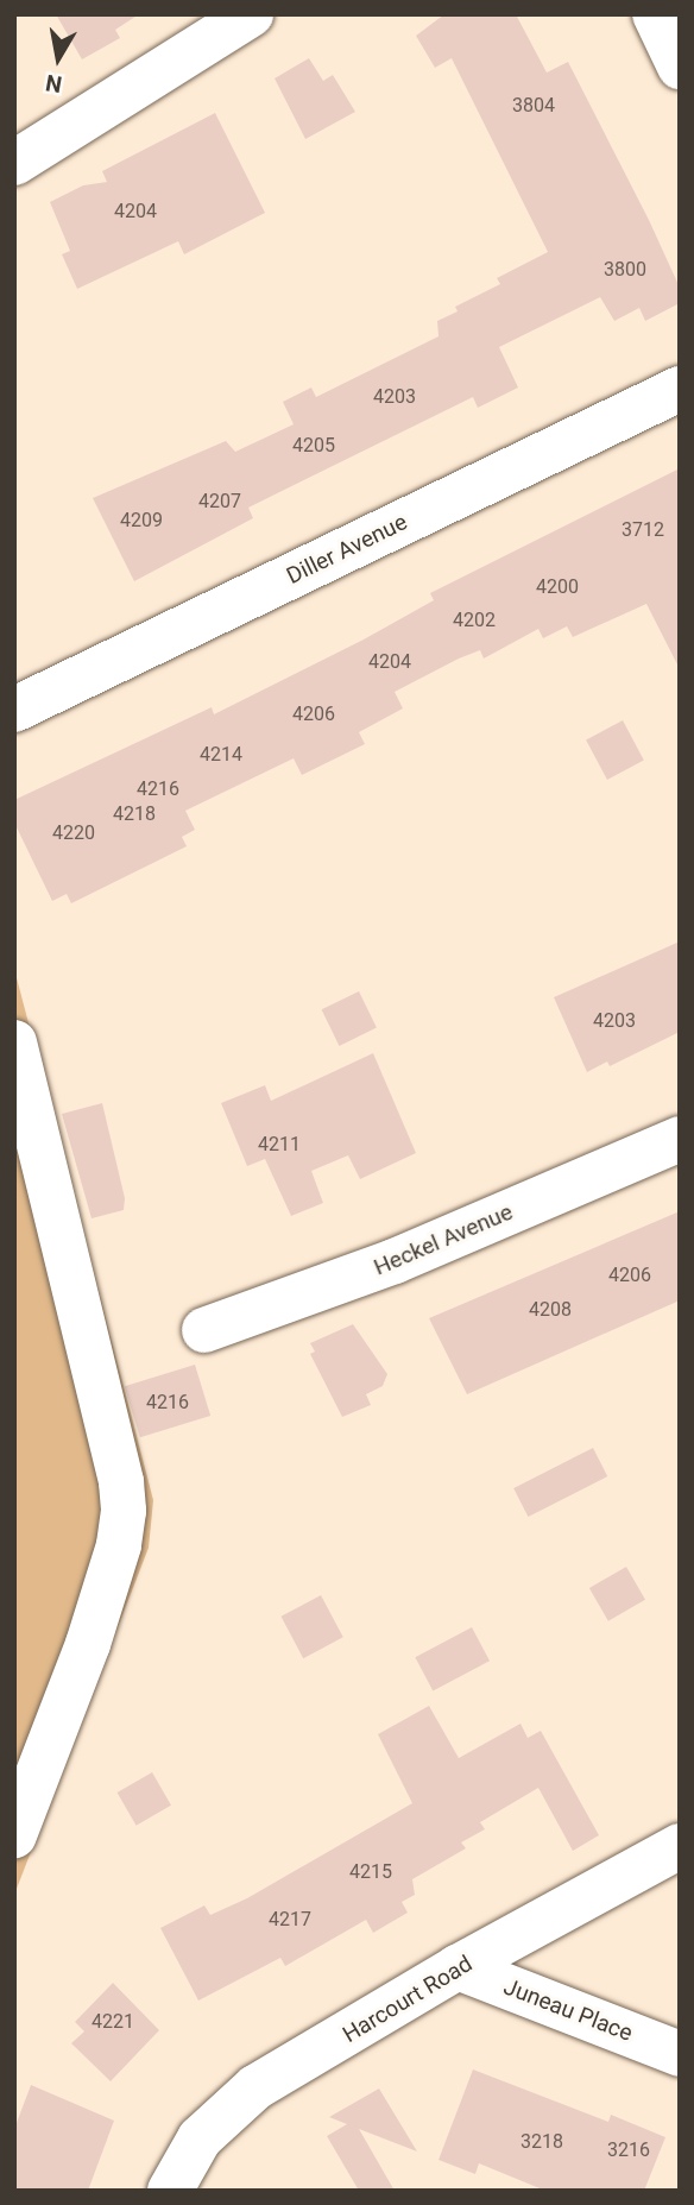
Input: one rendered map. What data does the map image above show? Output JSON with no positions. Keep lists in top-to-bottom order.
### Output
{
  "streets": {
    "street": [
      "Diller Avenue",
      "Heckel Avenue",
      "Harcourt Road",
      "Juneau Place"
    ]
  },
  "crossings": [
    ["Harcourt Road", "Juneau Place"]
  ],
  "house_numbers": [
    "3804",
    "4204",
    "3800",
    "4203",
    "4205",
    "4207",
    "4209",
    "3712",
    "4200",
    "4202",
    "4204",
    "4206",
    "4214",
    "4216",
    "4218",
    "4220",
    "4203",
    "4211",
    "4206",
    "4208",
    "4216",
    "4215",
    "4217",
    "4221",
    "3218",
    "3216"
  ],
  "north": "bottom"
}
